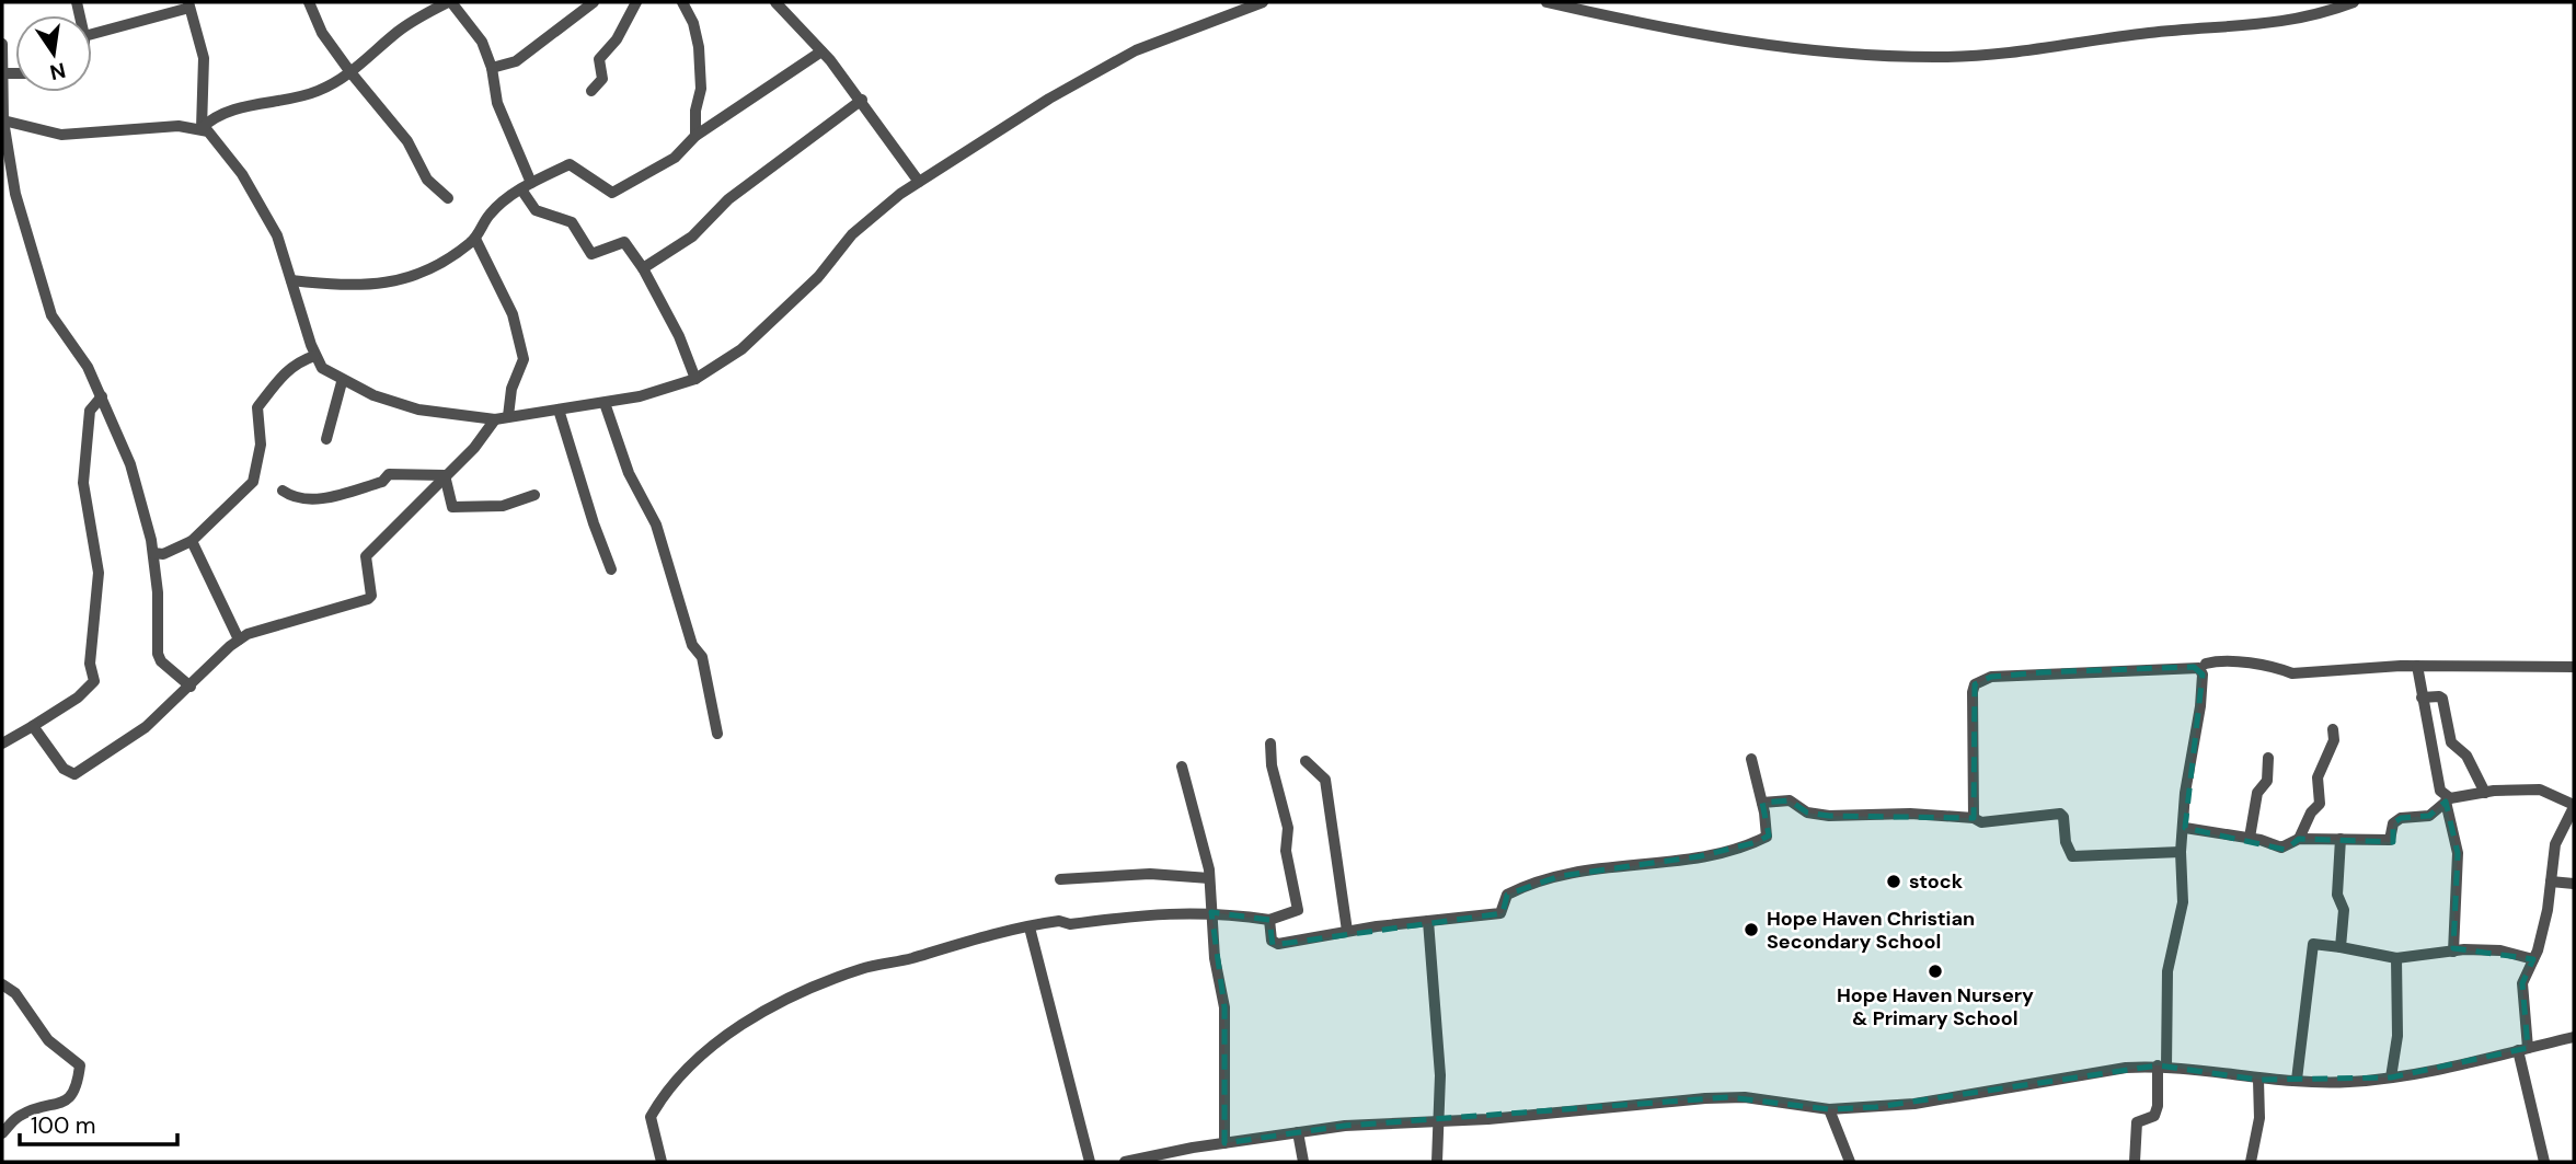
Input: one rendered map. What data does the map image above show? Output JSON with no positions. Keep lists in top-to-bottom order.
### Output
{
  "places": ["stock", "Hope Haven Christian Secondary School", "Hope Haven Nursery & Primary School"],
  "scale_bar": "100 m",
  "north": "bottom"
}
